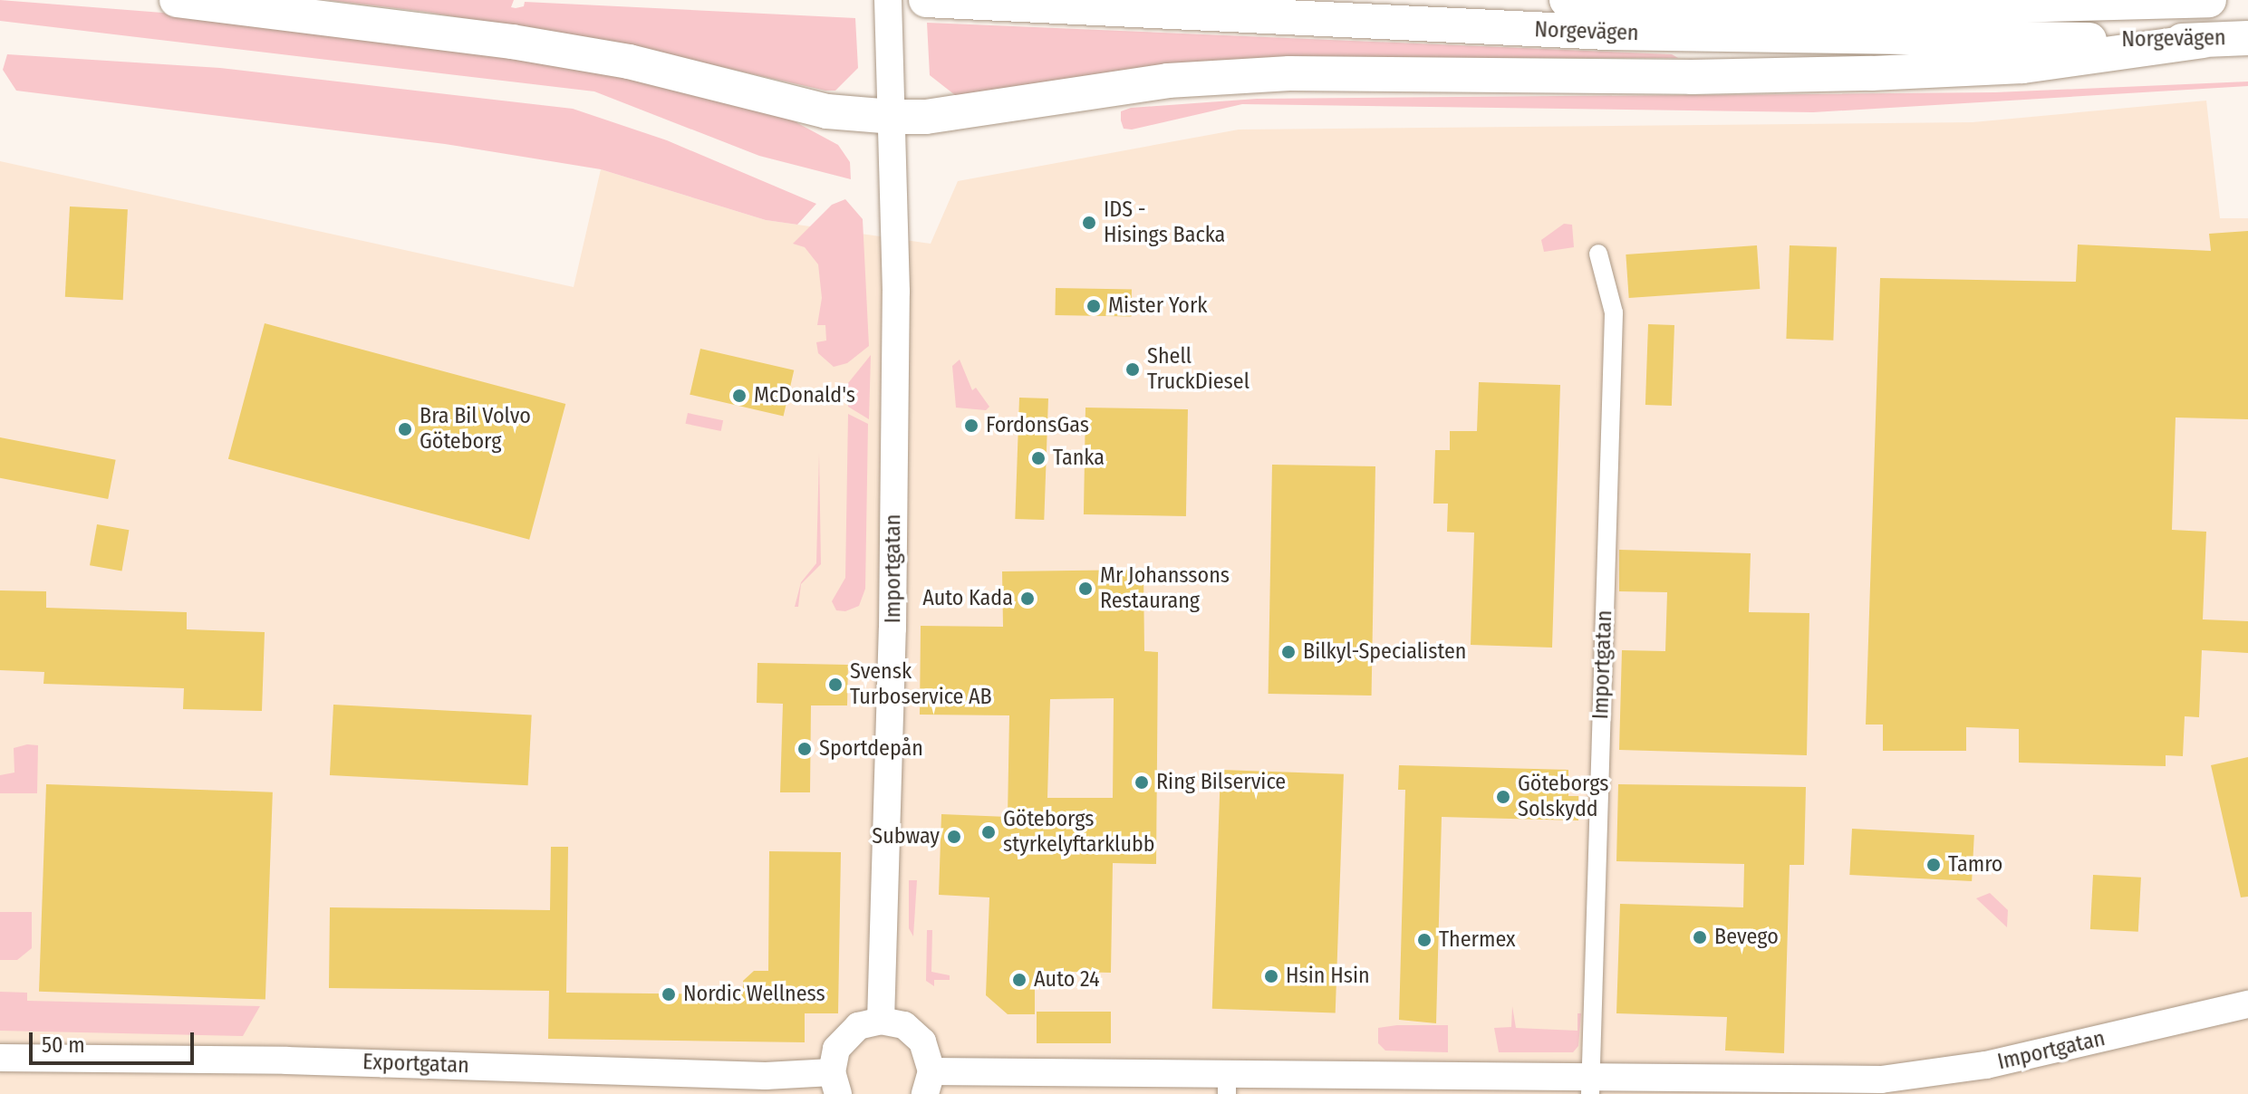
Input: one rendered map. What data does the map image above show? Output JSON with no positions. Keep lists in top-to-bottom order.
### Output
{
  "streets": {
    "highway": ["Norgevägen"],
    "street": ["Importgatan", "Exportgatan"]
  },
  "places": [
    "IDS - Hisings Backa",
    "Mister York",
    "Shell TruckDiesel",
    "McDonald's",
    "FordonsGas",
    "Bra Bil Volvo Göteborg",
    "Tanka",
    "Mr Johanssons Restaurang",
    "Auto Kada",
    "Bilkyl-Specialisten",
    "Svensk Turboservice AB",
    "Sportdepån",
    "Ring Bilservice",
    "Göteborgs Solskydd",
    "Göteborgs styrkelyftarklubb",
    "Subway",
    "Tamro",
    "Bevego",
    "Thermex",
    "Hsin Hsin",
    "Auto 24",
    "Nordic Wellness"
  ],
  "scale_bar": "50 m"
}
